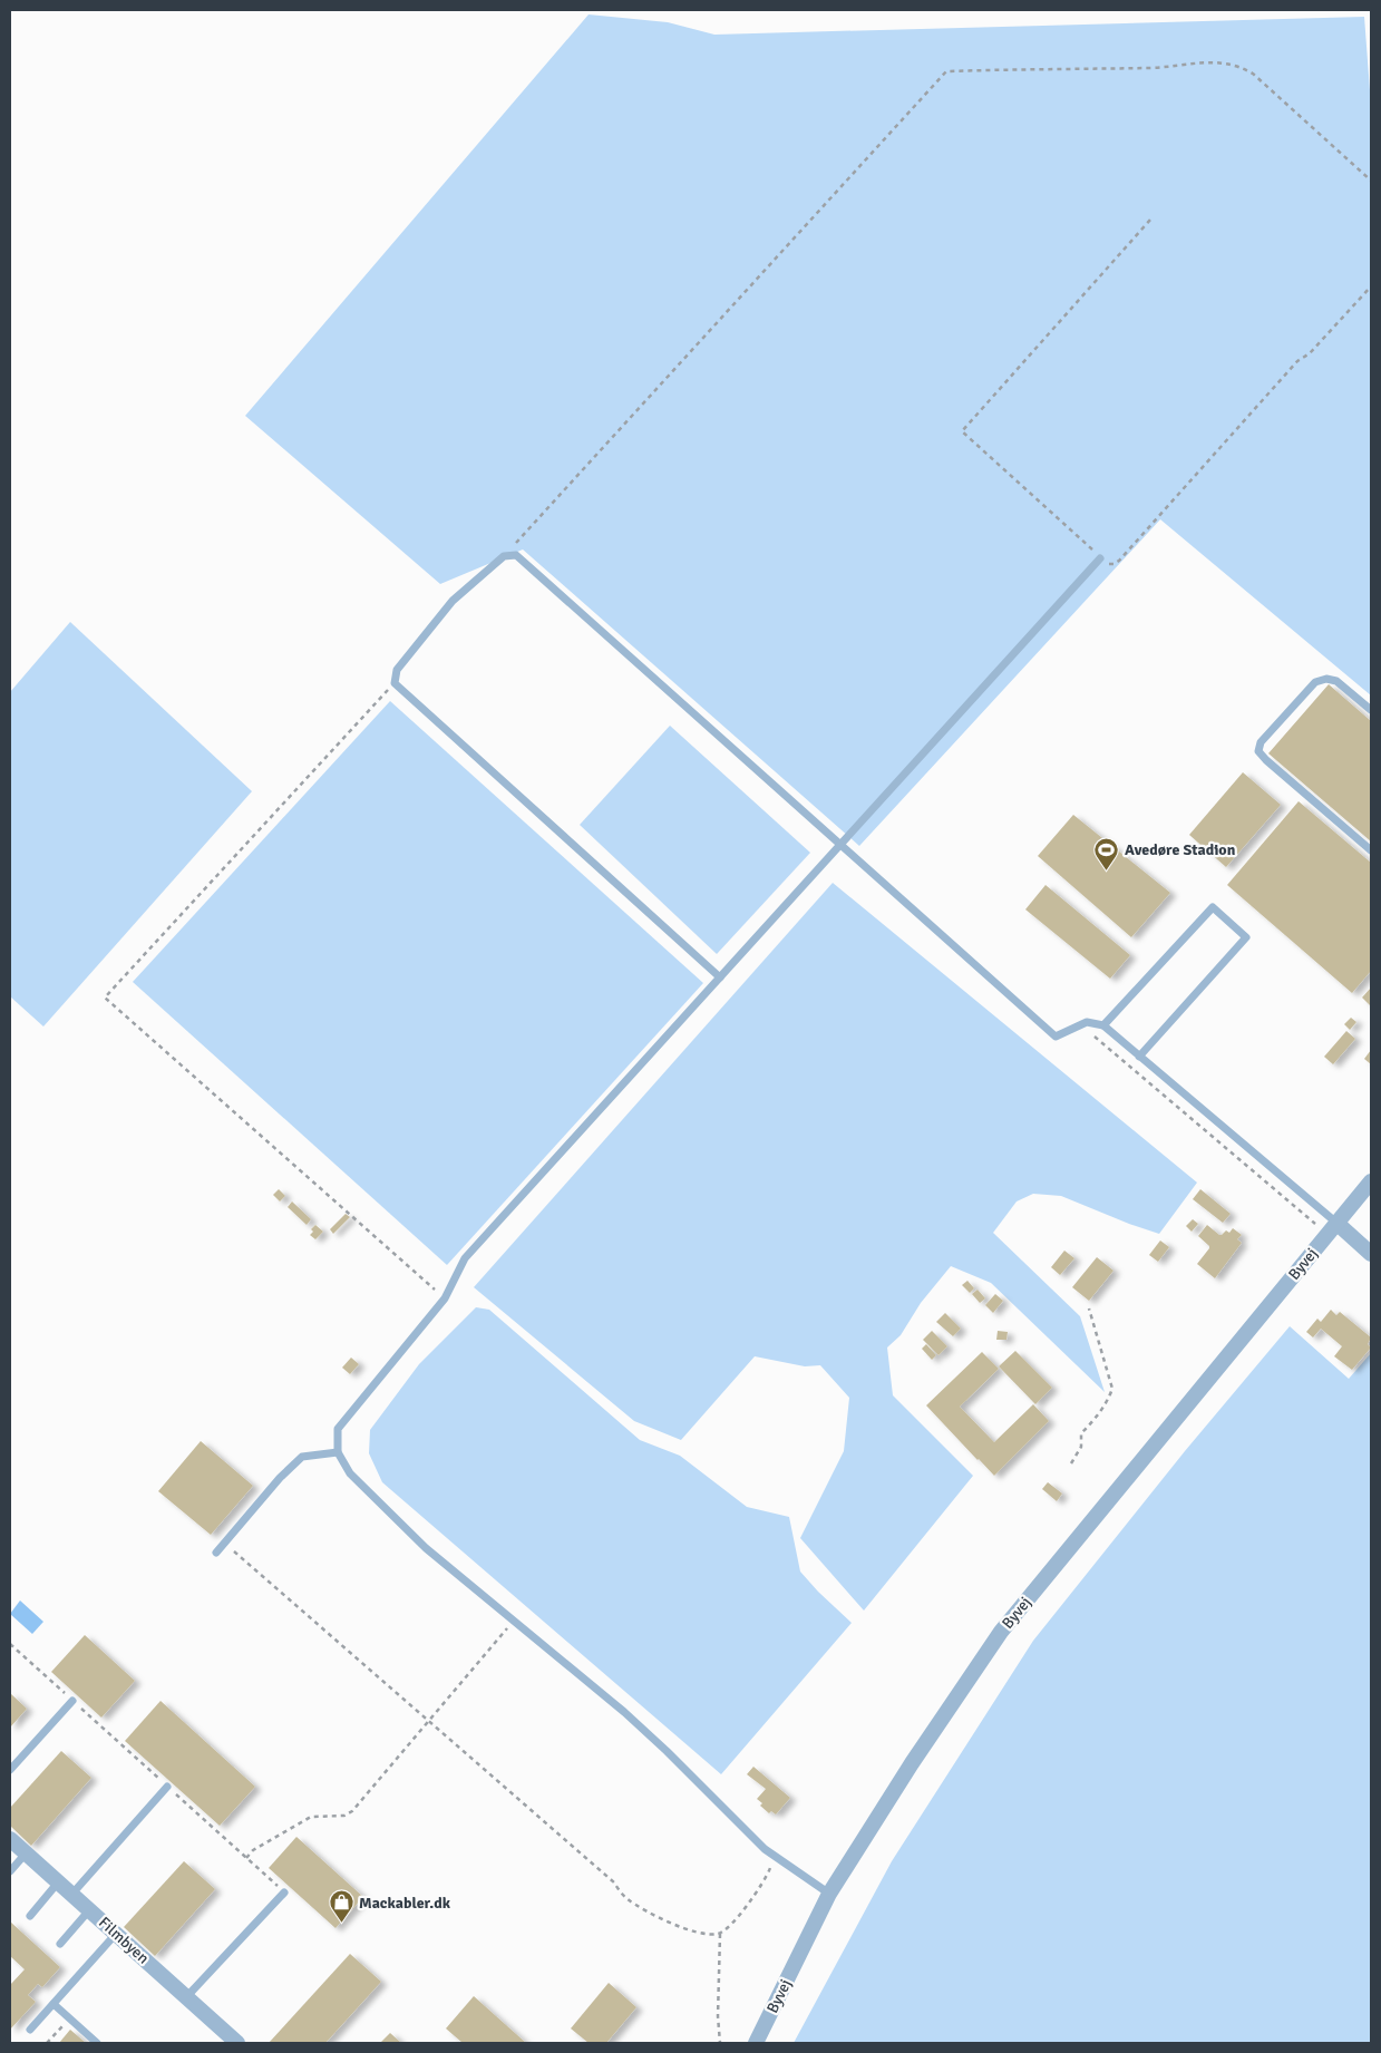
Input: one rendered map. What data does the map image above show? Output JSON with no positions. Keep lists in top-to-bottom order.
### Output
{
  "streets": {
    "street": ["Byvej", "Filmbyen"]
  },
  "places": {
    "sports": ["Avedøre Stadion"],
    "shop": ["Mackabler.dk"]
  }
}
